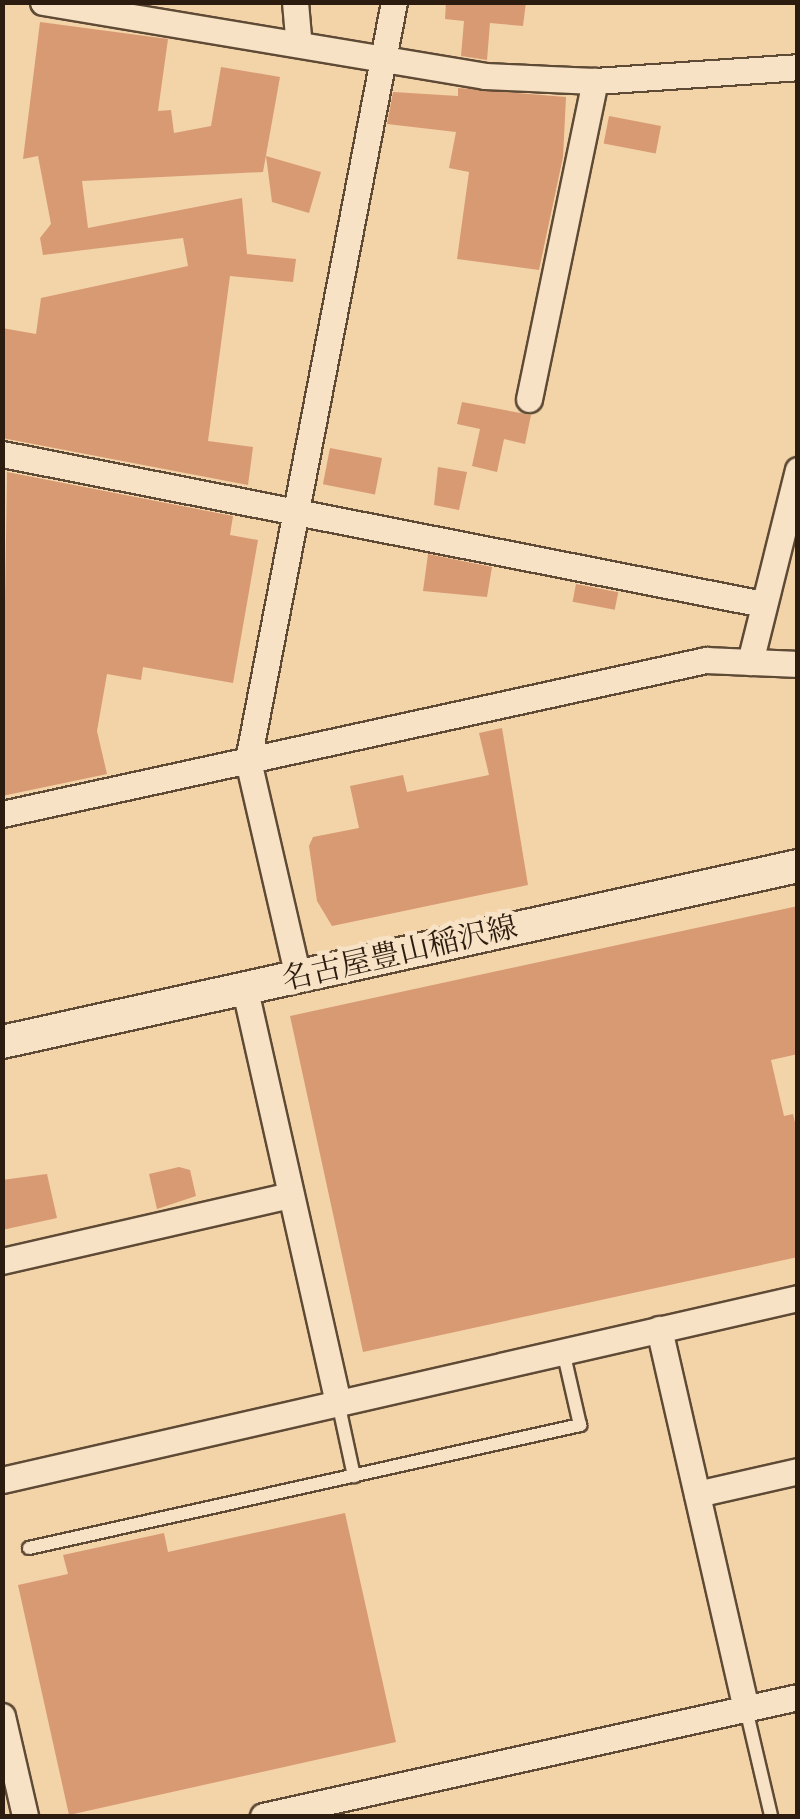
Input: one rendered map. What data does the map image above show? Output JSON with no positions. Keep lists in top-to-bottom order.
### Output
{
  "streets": {
    "main road": ["名古屋豊山稲沢線"]
  }
}
